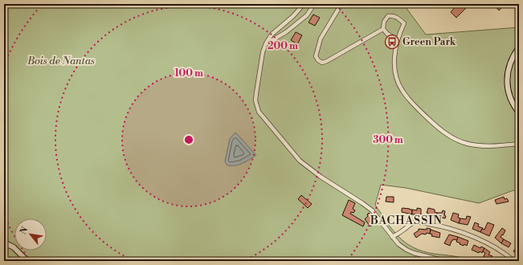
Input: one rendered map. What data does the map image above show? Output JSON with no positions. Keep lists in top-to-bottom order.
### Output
{
  "districts": ["BACHASSIN"],
  "parks": ["Bois de Nantas"],
  "places": {
    "bus stop": ["Green Park"]
  },
  "north": "top left",
  "rings": ["200 m", "100 m", "300 m"]
}
